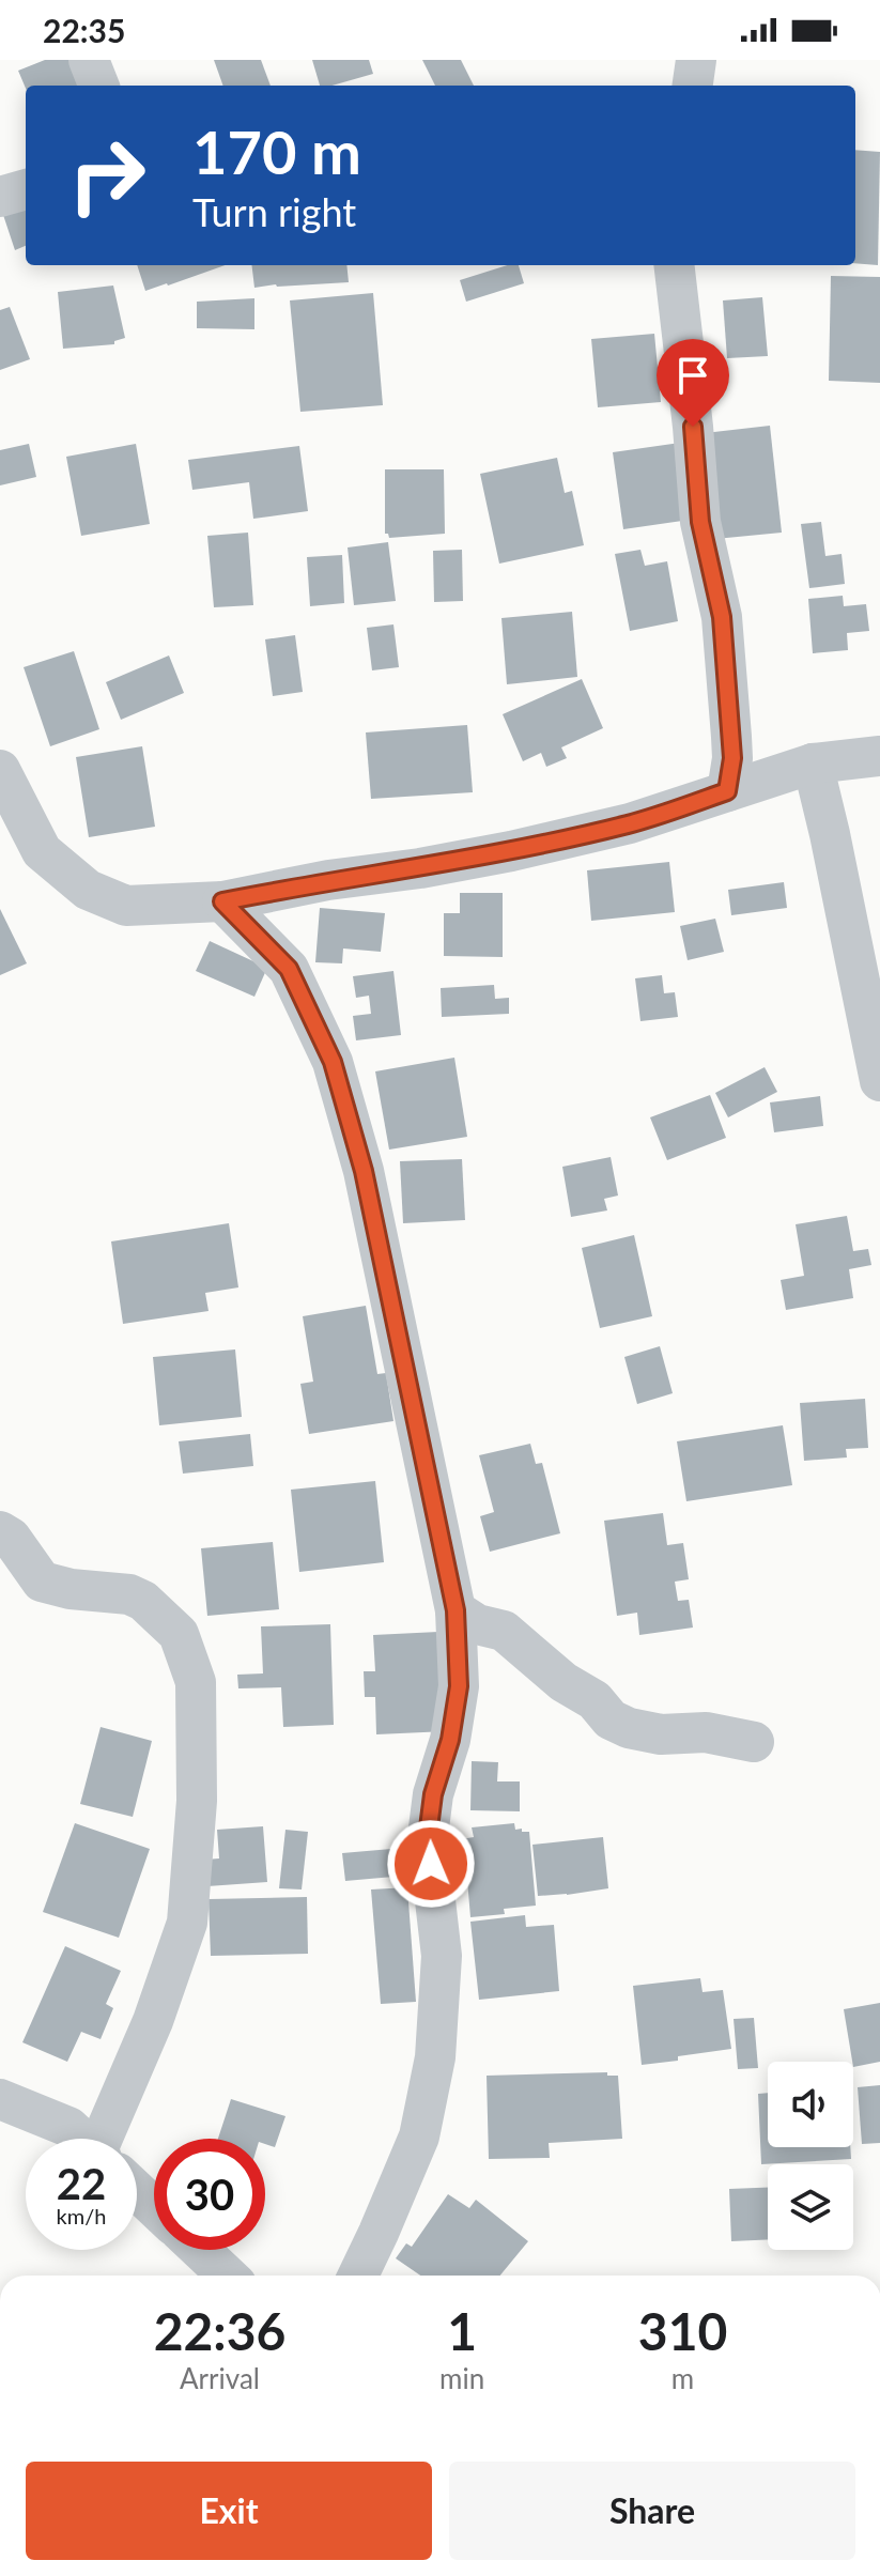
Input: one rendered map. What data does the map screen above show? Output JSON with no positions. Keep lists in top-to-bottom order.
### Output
{
  "page": {
    "status": "22:35",
    "turn": ["170 m", "Turn right"],
    "speed": "22 km/h",
    "limit": "30",
    "eta": [
      "22:36",
      "Arrival",
      "1",
      "min",
      "310",
      "m"
    ],
    "buttons": ["Exit", "Share"]
  }
}
